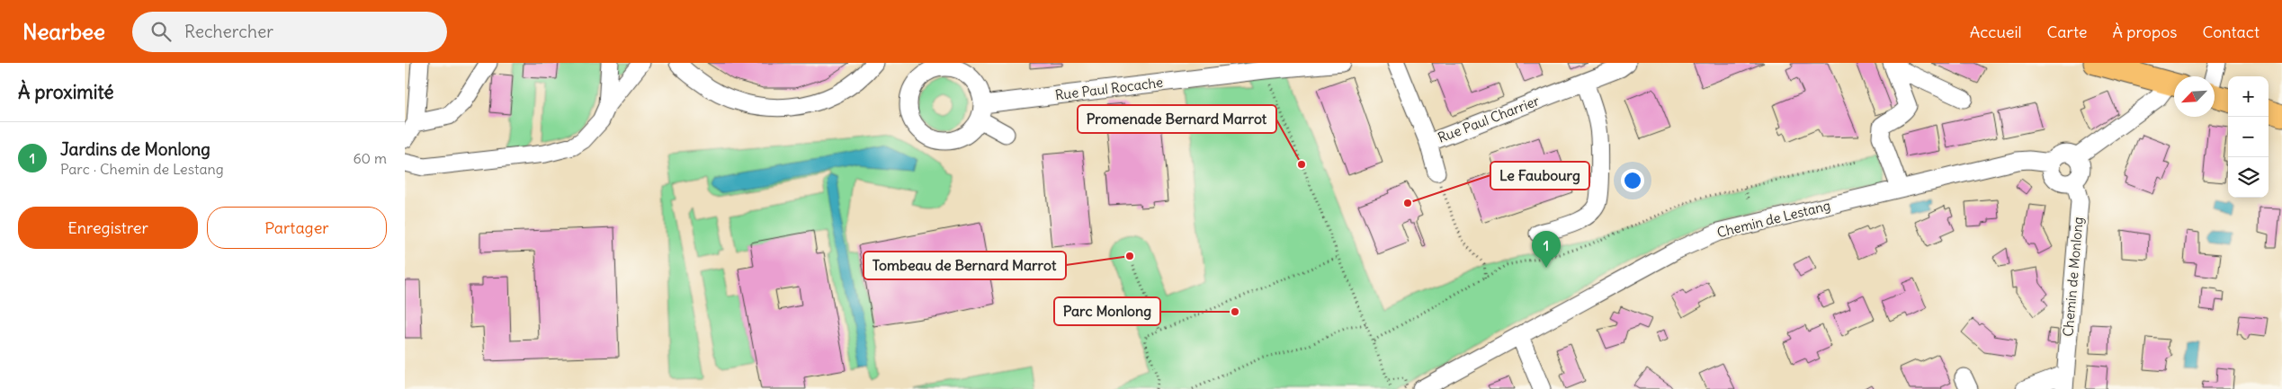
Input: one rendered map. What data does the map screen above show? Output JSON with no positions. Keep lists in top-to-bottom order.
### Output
{
  "streets": {
    "street": [
      "Rue Paul Rocache",
      "Rue Paul Charrier",
      "Chemin de Lestang",
      "Chemin de Monlong"
    ]
  },
  "crossings": [
    ["Chemin de Lestang", "Chemin de Monlong"]
  ],
  "places": [
    "Promenade Bernard Marrot",
    "Le Faubourg",
    "Tombeau de Bernard Marrot",
    "Parc Monlong"
  ],
  "north": "bottom left",
  "page": {
    "header": "Nearbee",
    "search": "Rechercher",
    "nav": [
      "Accueil",
      "Carte",
      "À propos",
      "Contact"
    ],
    "heading": "À proximité",
    "map_buttons": ["+", "−"],
    "list": [
      {
        "mark": "1",
        "name": "Jardins de Monlong",
        "note": "Parc · Chemin de Lestang",
        "value": "60 m"
      }
    ],
    "buttons": ["Enregistrer", "Partager"],
    "pins": "1"
  }
}
